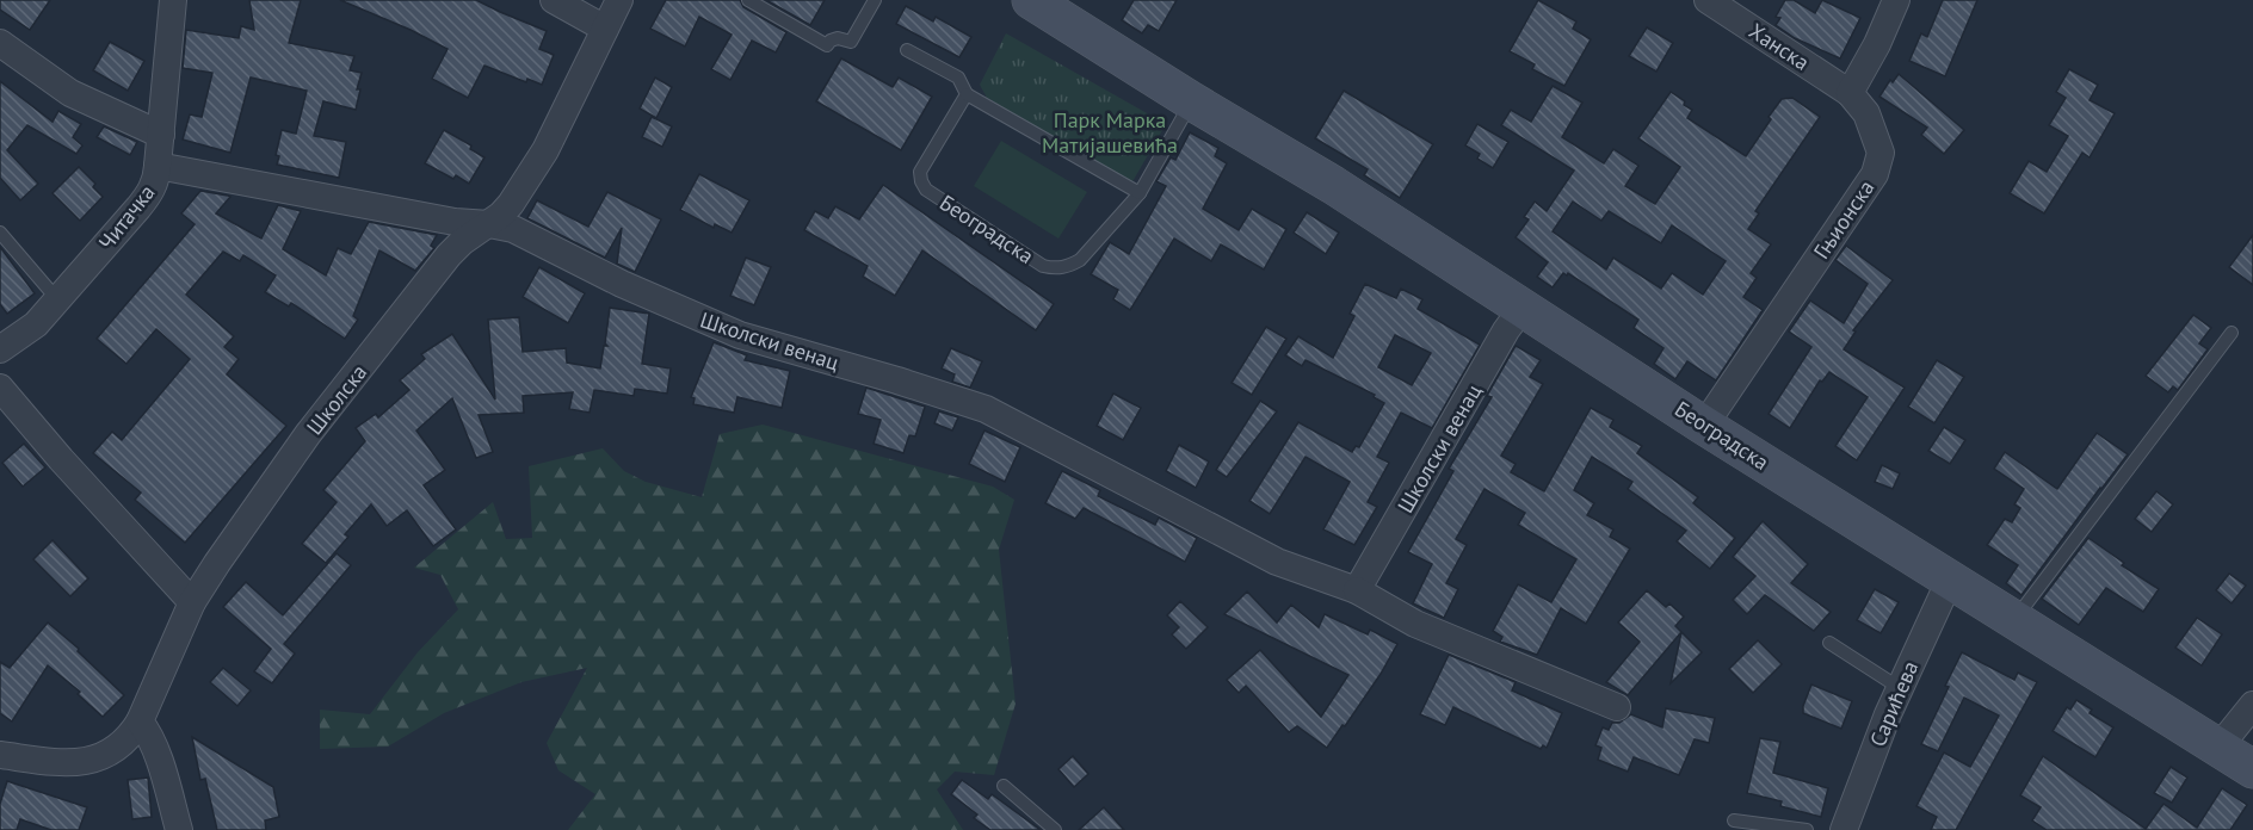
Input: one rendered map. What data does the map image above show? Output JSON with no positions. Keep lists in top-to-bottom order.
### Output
{
  "streets": {
    "main road": ["Београдска"],
    "street": [
      "Ханска",
      "Читачка",
      "Гњионска",
      "Школски венац",
      "Школска",
      "Сарићева"
    ]
  },
  "crossings": [
    ["Ханска", "Гњионска"],
    ["Читачка", "Школски венац"],
    ["Гњионска", "Београдска"],
    ["Београдска", "Школски венац"],
    ["Београдска", "Сарићева"],
    ["Школски венац", "Школска"]
  ],
  "parks": ["Парк Марка Матијашевића"]
}
